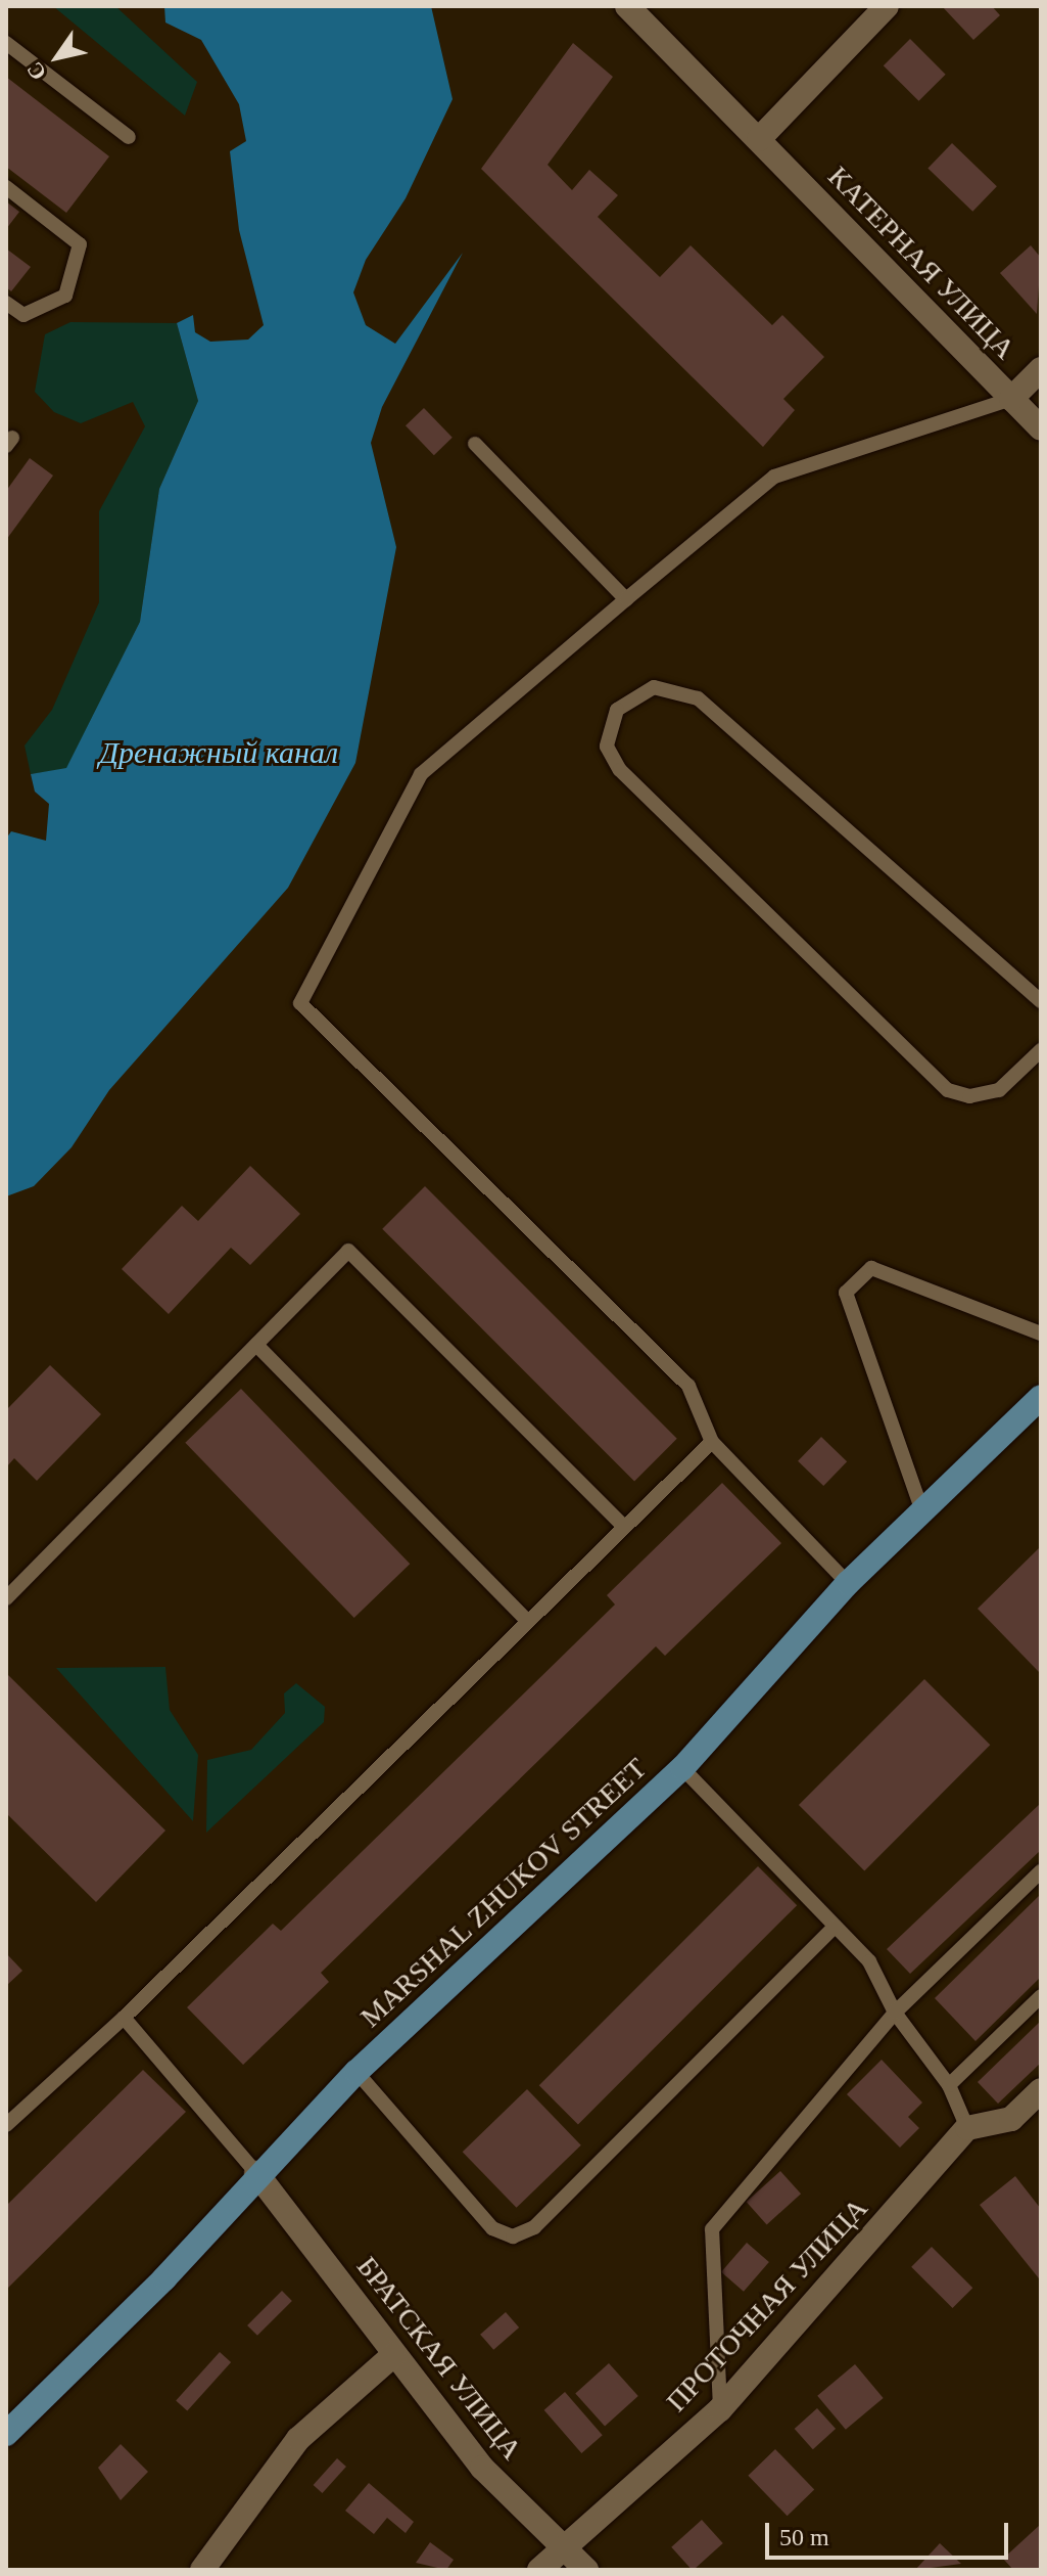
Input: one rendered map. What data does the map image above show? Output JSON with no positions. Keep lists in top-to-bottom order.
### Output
{
  "streets": {
    "main road": ["MARSHAL ZHUKOV STREET"],
    "street": ["КАТЕРНАЯ УЛИЦА", "ПРОТОЧНАЯ УЛИЦА", "БРАТСКАЯ УЛИЦА"]
  },
  "crossings": [
    ["MARSHAL ZHUKOV STREET", "БРАТСКАЯ УЛИЦА"],
    ["ПРОТОЧНАЯ УЛИЦА", "БРАТСКАЯ УЛИЦА"]
  ],
  "water": ["Дренажный канал"],
  "scale_bar": "50 m",
  "north": "bottom left"
}
